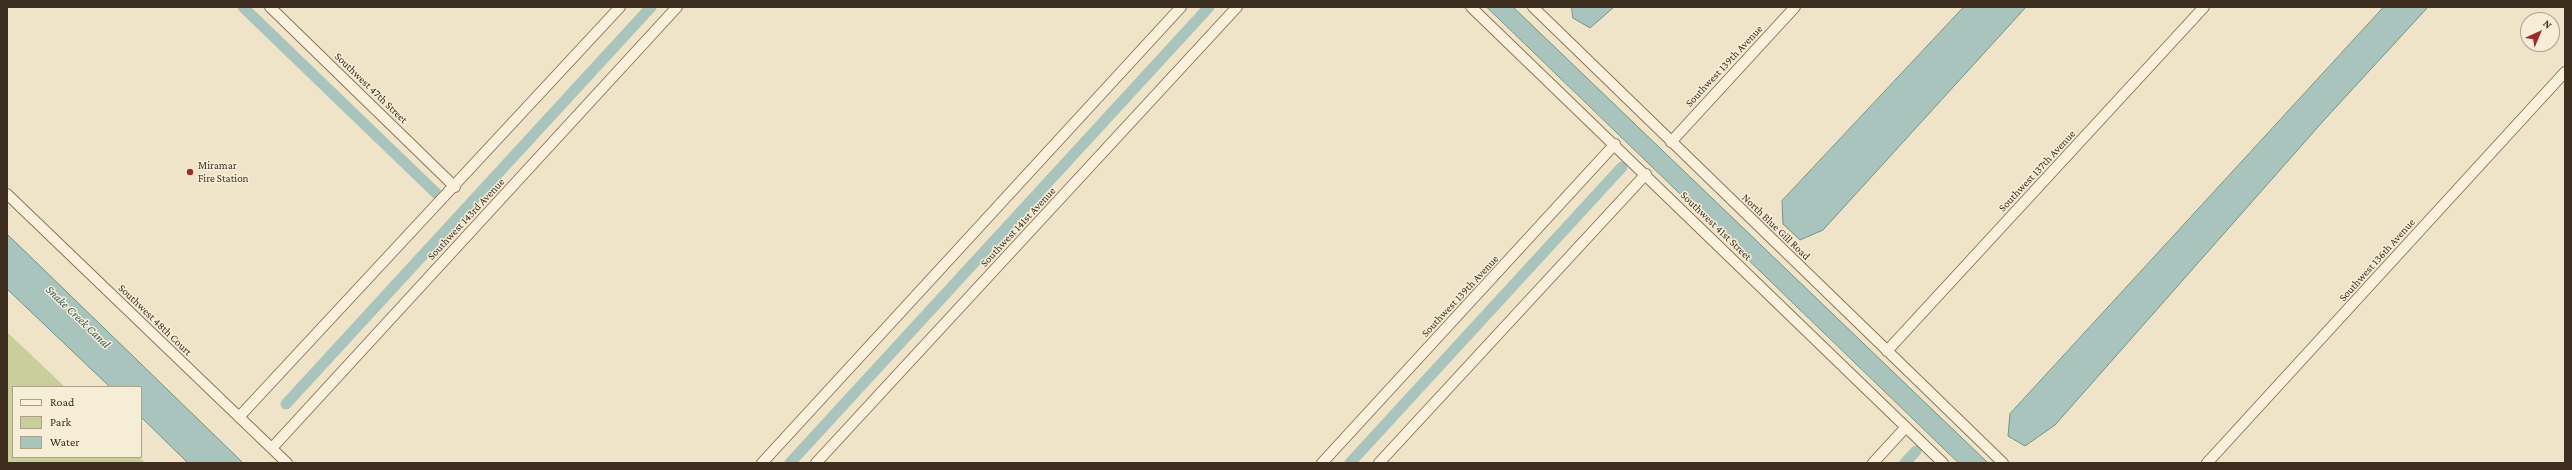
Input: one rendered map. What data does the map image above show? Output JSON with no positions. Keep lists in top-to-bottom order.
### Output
{
  "streets": {
    "street": [
      "Southwest 139th Avenue",
      "Southwest 47th Street",
      "Southwest 137th Avenue",
      "Southwest 143rd Avenue",
      "Southwest 41st Street",
      "Southwest 141st Avenue",
      "North Blue Gill Road",
      "Southwest 136th Avenue",
      "Southwest 48th Court"
    ]
  },
  "crossings": [
    ["Southwest 139th Avenue", "Southwest 41st Street"],
    ["Southwest 139th Avenue", "North Blue Gill Road"],
    ["Southwest 137th Avenue", "North Blue Gill Road"],
    ["Southwest 143rd Avenue", "Southwest 48th Court"]
  ],
  "water": ["Snake Creek Canal"],
  "places": ["Miramar Fire Station"],
  "legend": ["Road", "Park", "Water"],
  "north": "top right"
}
